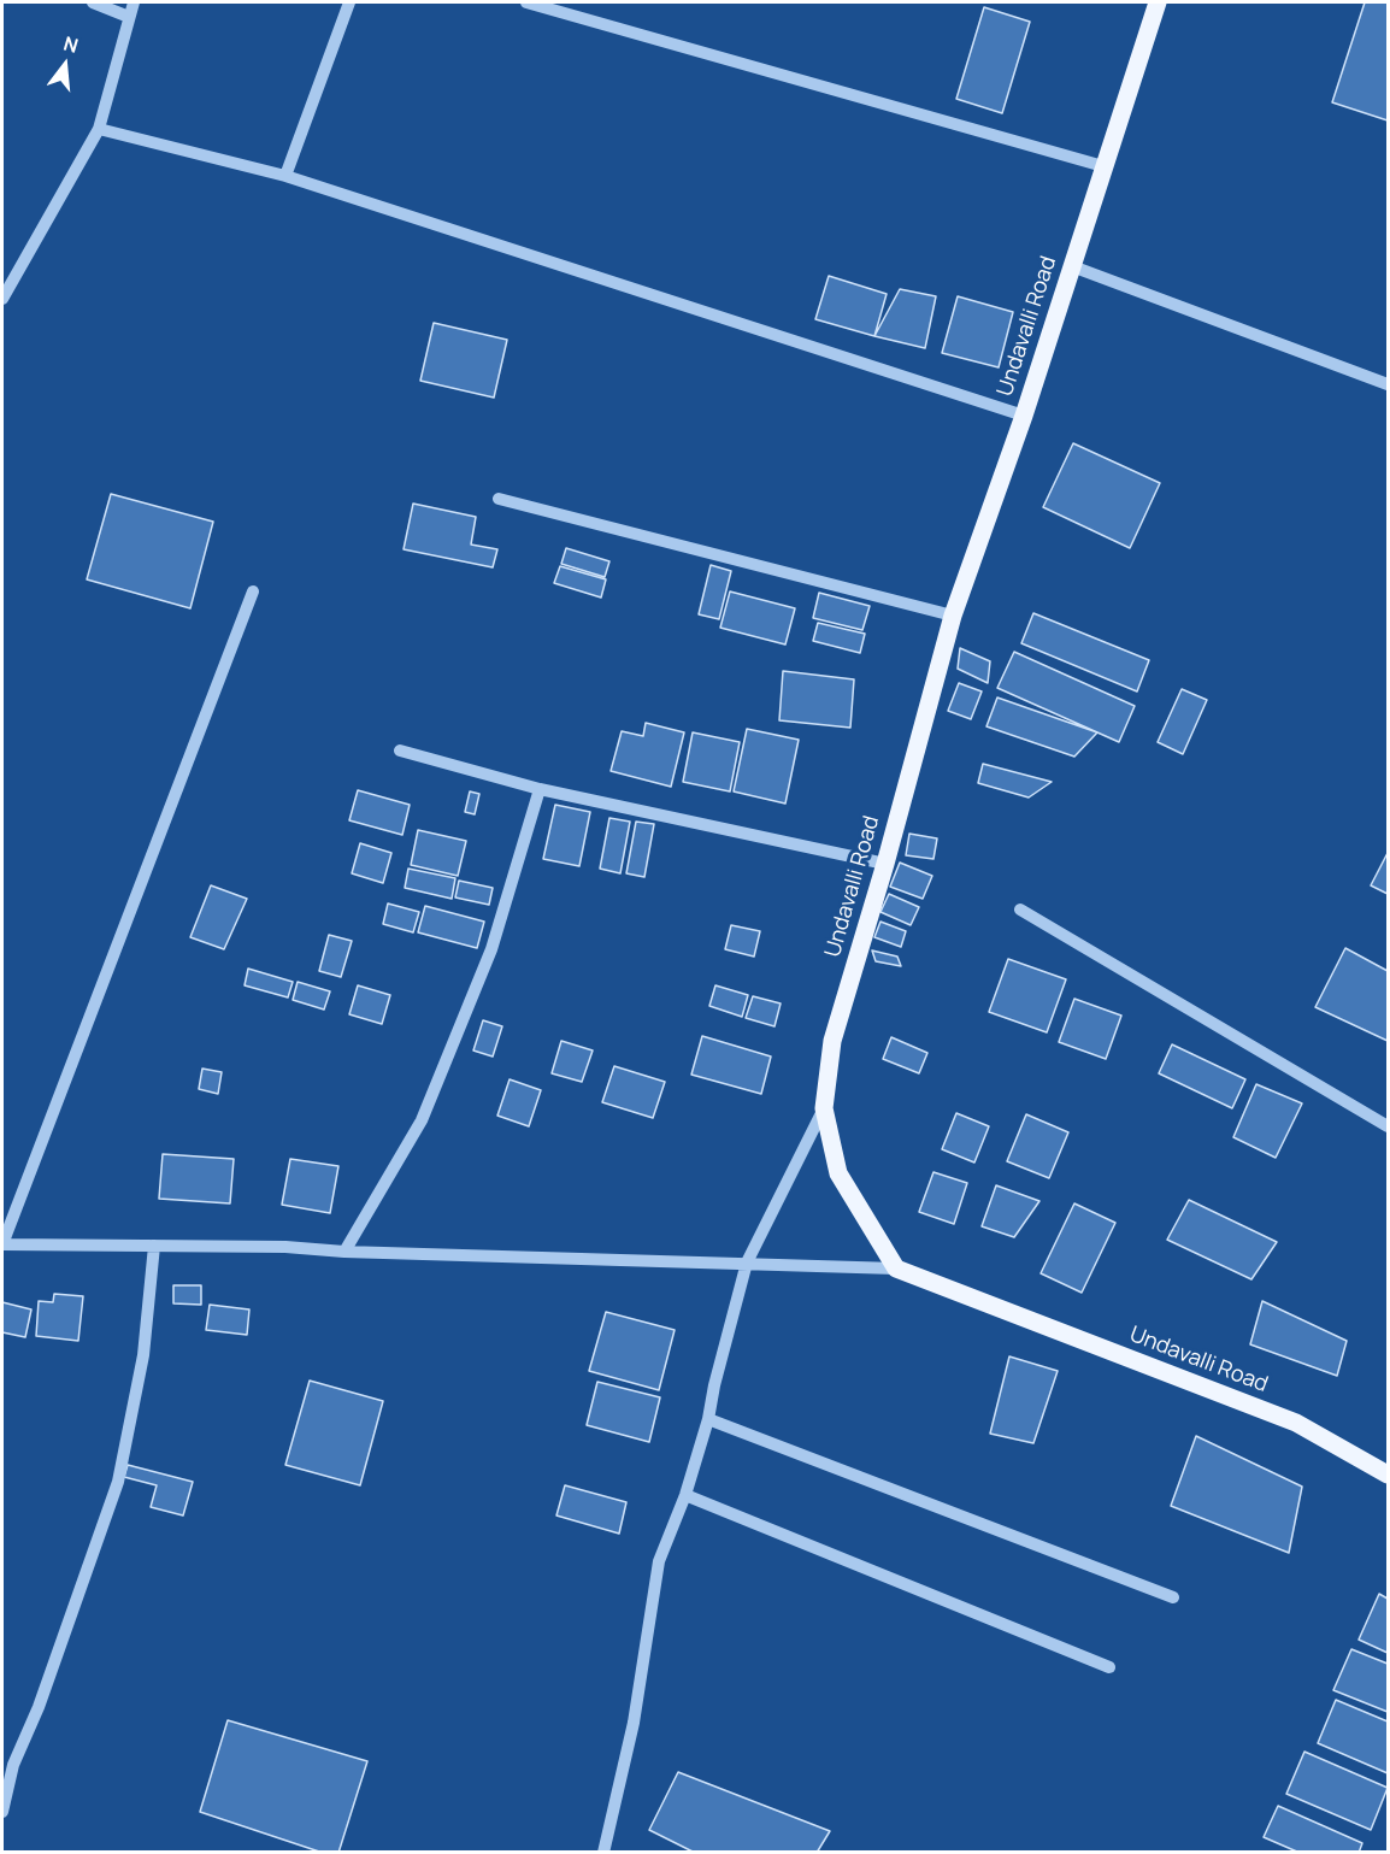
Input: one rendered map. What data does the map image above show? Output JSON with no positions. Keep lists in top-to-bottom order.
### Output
{
  "streets": {
    "main road": ["Undavalli Road"]
  },
  "north": "top"
}
